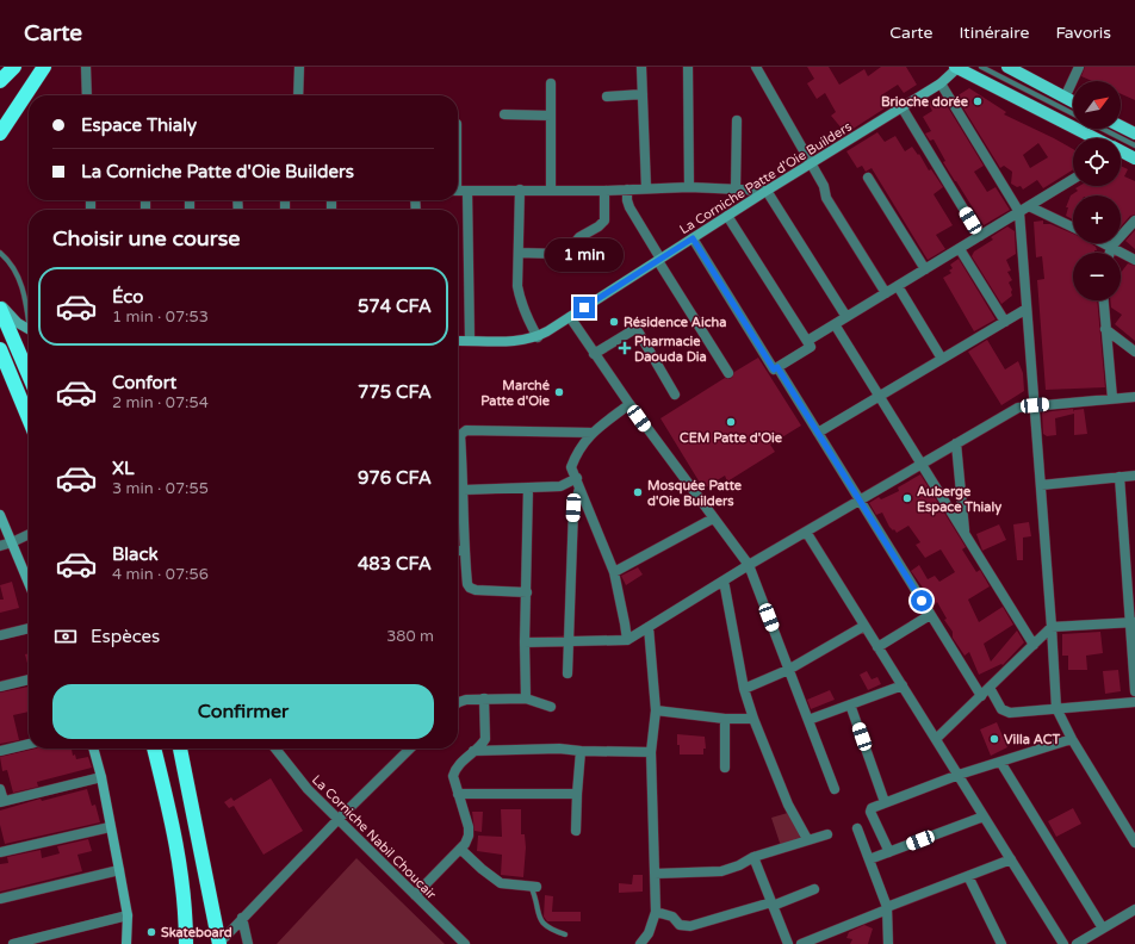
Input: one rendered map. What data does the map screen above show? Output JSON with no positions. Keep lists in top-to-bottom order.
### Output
{
  "streets": {
    "street": ["La Corniche Patte d'Oie Builders", "La Corniche Nabil Choucair"]
  },
  "places": {
    "other": [
      "Brioche dorée",
      "Résidence Aicha",
      "Marché Patte d'Oie",
      "CEM Patte d'Oie",
      "Mosquée Patte d'Oie Builders",
      "Auberge Espace Thialy",
      "Villa ACT",
      "Skateboard"
    ],
    "health": ["Pharmacie Daouda Dia"]
  },
  "north": "top right",
  "page": {
    "header": "Carte",
    "nav": ["Carte", "Itinéraire", "Favoris"],
    "map_buttons": ["+", "−"],
    "banner": ["Espace Thialy", "La Corniche Patte d'Oie Builders"],
    "heading": "Choisir une course",
    "bubble": "1 min",
    "list": [
      {
        "name": "Éco",
        "note": "1 min · 07:53",
        "value": "574 CFA"
      },
      {
        "name": "Confort",
        "note": "2 min · 07:54",
        "value": "775 CFA"
      },
      {
        "name": "XL",
        "note": "3 min · 07:55",
        "value": "976 CFA"
      },
      {
        "name": "Black",
        "note": "4 min · 07:56",
        "value": "483 CFA"
      }
    ],
    "pay": ["Espèces", "380 m"],
    "buttons": "Confirmer"
  }
}
